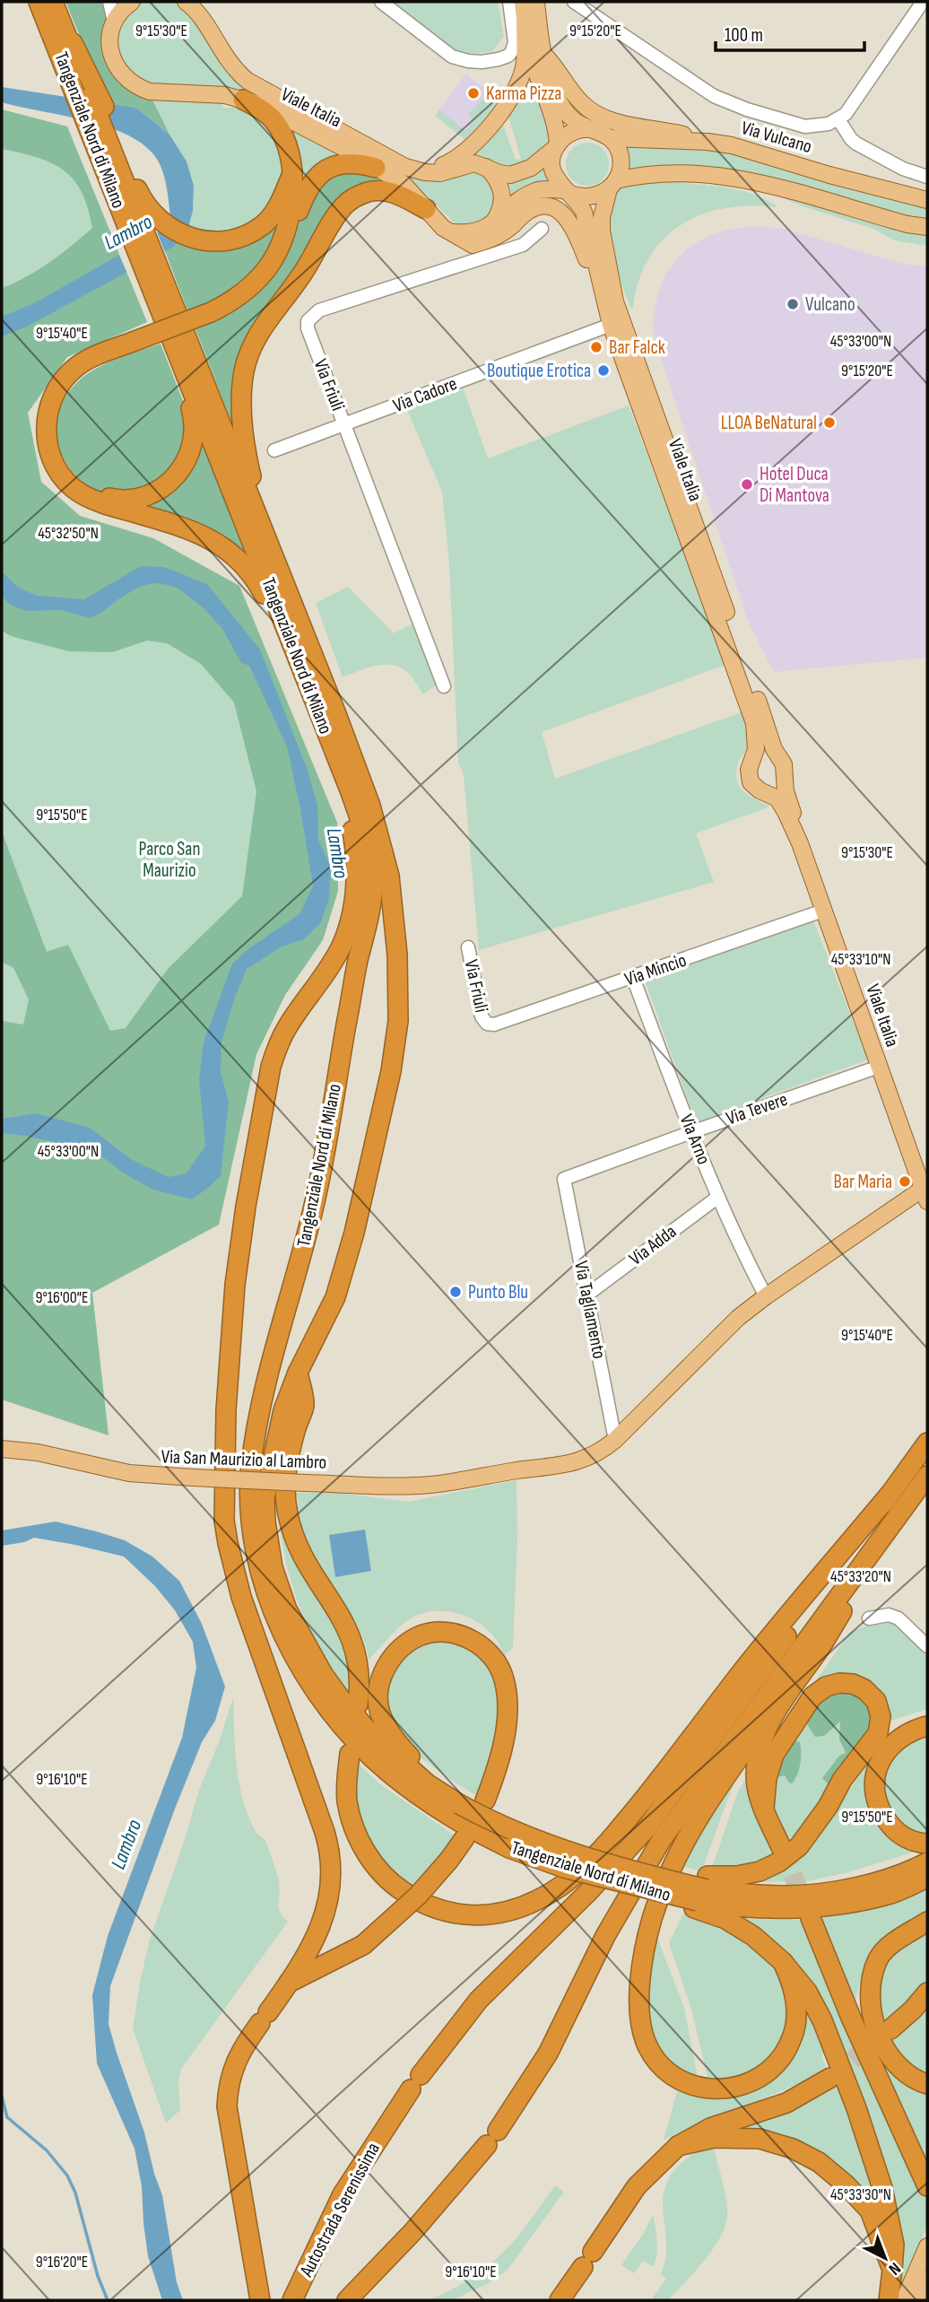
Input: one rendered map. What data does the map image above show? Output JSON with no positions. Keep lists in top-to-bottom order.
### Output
{
  "streets": {
    "highway": ["Tangenziale Nord di Milano", "Autostrada Serenissima"],
    "main road": ["Viale Italia", "Via Vulcano", "Via San Maurizio al Lambro"],
    "street": [
      "Via Friuli",
      "Via Cadore",
      "Via Mincio",
      "Via Tevere",
      "Via Arno",
      "Via Adda",
      "Via Tagliamento"
    ]
  },
  "crossings": [
    ["Viale Italia", "Via Vulcano"],
    ["Viale Italia", "Via Cadore"],
    ["Viale Italia", "Via Mincio"],
    ["Viale Italia", "Via Tevere"],
    ["Via Friuli", "Via Cadore"],
    ["Via Friuli", "Via Mincio"],
    ["Via Mincio", "Via Arno"],
    ["Via Tevere", "Via Arno"],
    ["Via Tevere", "Via Tagliamento"],
    ["Via Arno", "Via Adda"],
    ["Via Arno", "Via San Maurizio al Lambro"],
    ["Via Adda", "Via Tagliamento"],
    ["Via Tagliamento", "Via San Maurizio al Lambro"]
  ],
  "water": ["Lambro"],
  "parks": ["Parco San Maurizio"],
  "places": [
    "Karma Pizza",
    "Vulcano",
    "Bar Falck",
    "Boutique Erotica",
    "LLOA BeNatural",
    "Hotel Duca Di Mantova",
    "Bar Maria",
    "Punto Blu"
  ],
  "scale_bar": "100 m",
  "north": "bottom right",
  "coordinates": [
    "9°15'30\"E",
    "9°15'20\"E",
    "9°15'40\"E",
    "45°33'00\"N",
    "45°32'50\"N",
    "9°15'50\"E",
    "45°33'10\"N",
    "9°16'00\"E",
    "45°33'20\"N",
    "9°16'10\"E",
    "45°33'30\"N",
    "9°16'20\"E"
  ]
}
